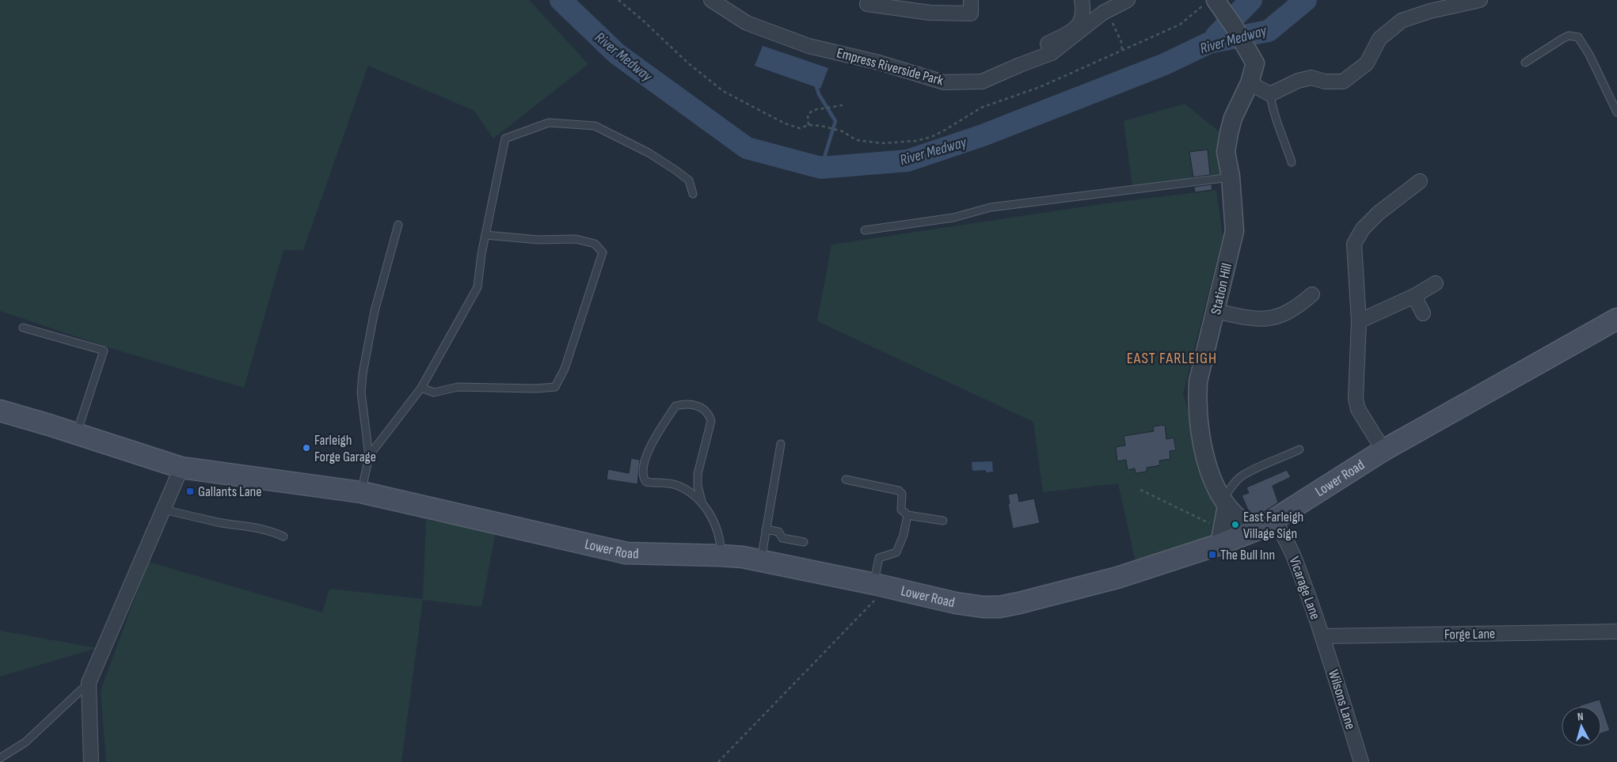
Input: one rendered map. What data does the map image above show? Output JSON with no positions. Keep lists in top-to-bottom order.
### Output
{
  "streets": {
    "main road": ["Lower Road"],
    "street": [
      "Empress Riverside Park",
      "Station Hill",
      "Vicarage Lane",
      "Forge Lane",
      "Wilsons Lane"
    ]
  },
  "crossings": [
    ["Station Hill", "Lower Road"],
    ["Station Hill", "Vicarage Lane"],
    ["Lower Road", "Vicarage Lane"],
    ["Vicarage Lane", "Forge Lane"],
    ["Vicarage Lane", "Wilsons Lane"],
    ["Forge Lane", "Wilsons Lane"]
  ],
  "districts": ["EAST FARLEIGH"],
  "water": ["River Medway"],
  "places": {
    "other": ["Farleigh Forge Garage", "East Farleigh Village Sign"],
    "transit": ["Gallants Lane", "The Bull Inn"]
  },
  "north": "top"
}
